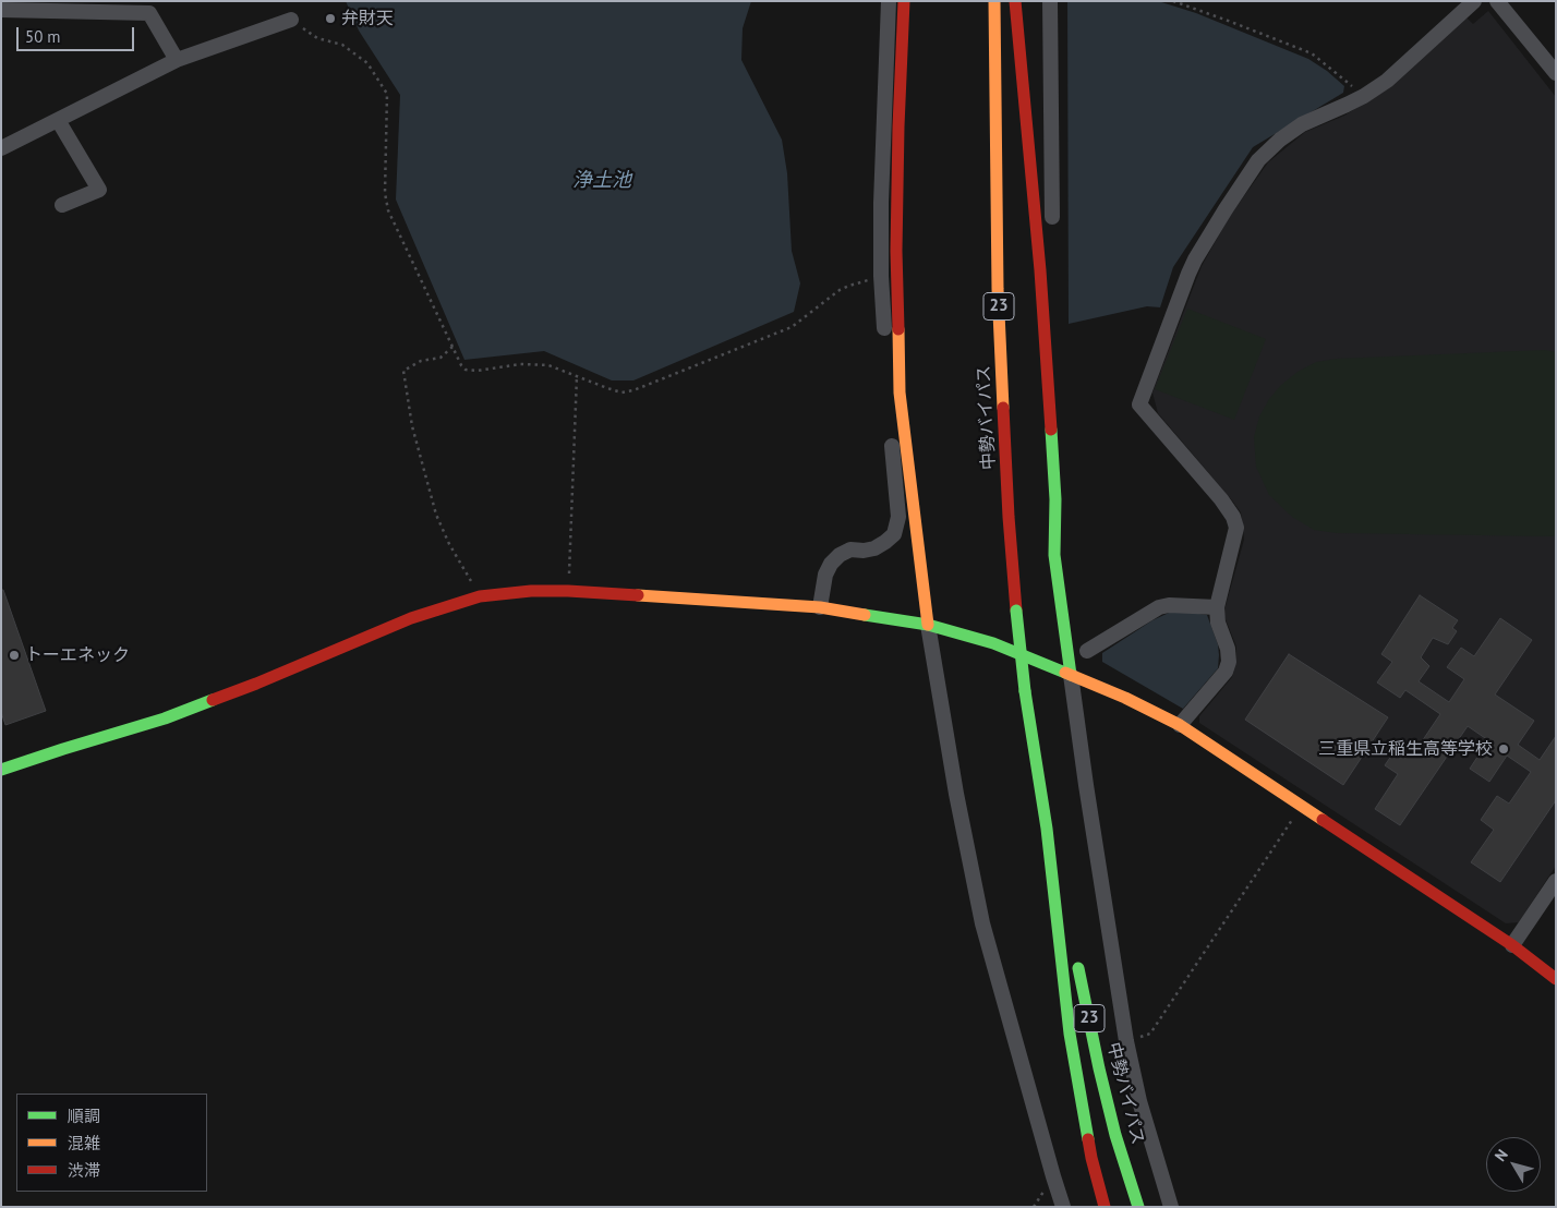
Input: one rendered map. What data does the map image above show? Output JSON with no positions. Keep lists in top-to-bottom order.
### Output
{
  "streets": {
    "main road": ["23", "中勢バイパス"]
  },
  "water": ["浄土池"],
  "places": ["弁財天", "トーエネック", "三重県立稲生高等学校"],
  "legend": ["順調", "混雑", "渋滞"],
  "scale_bar": "50 m",
  "north": "top left"
}
